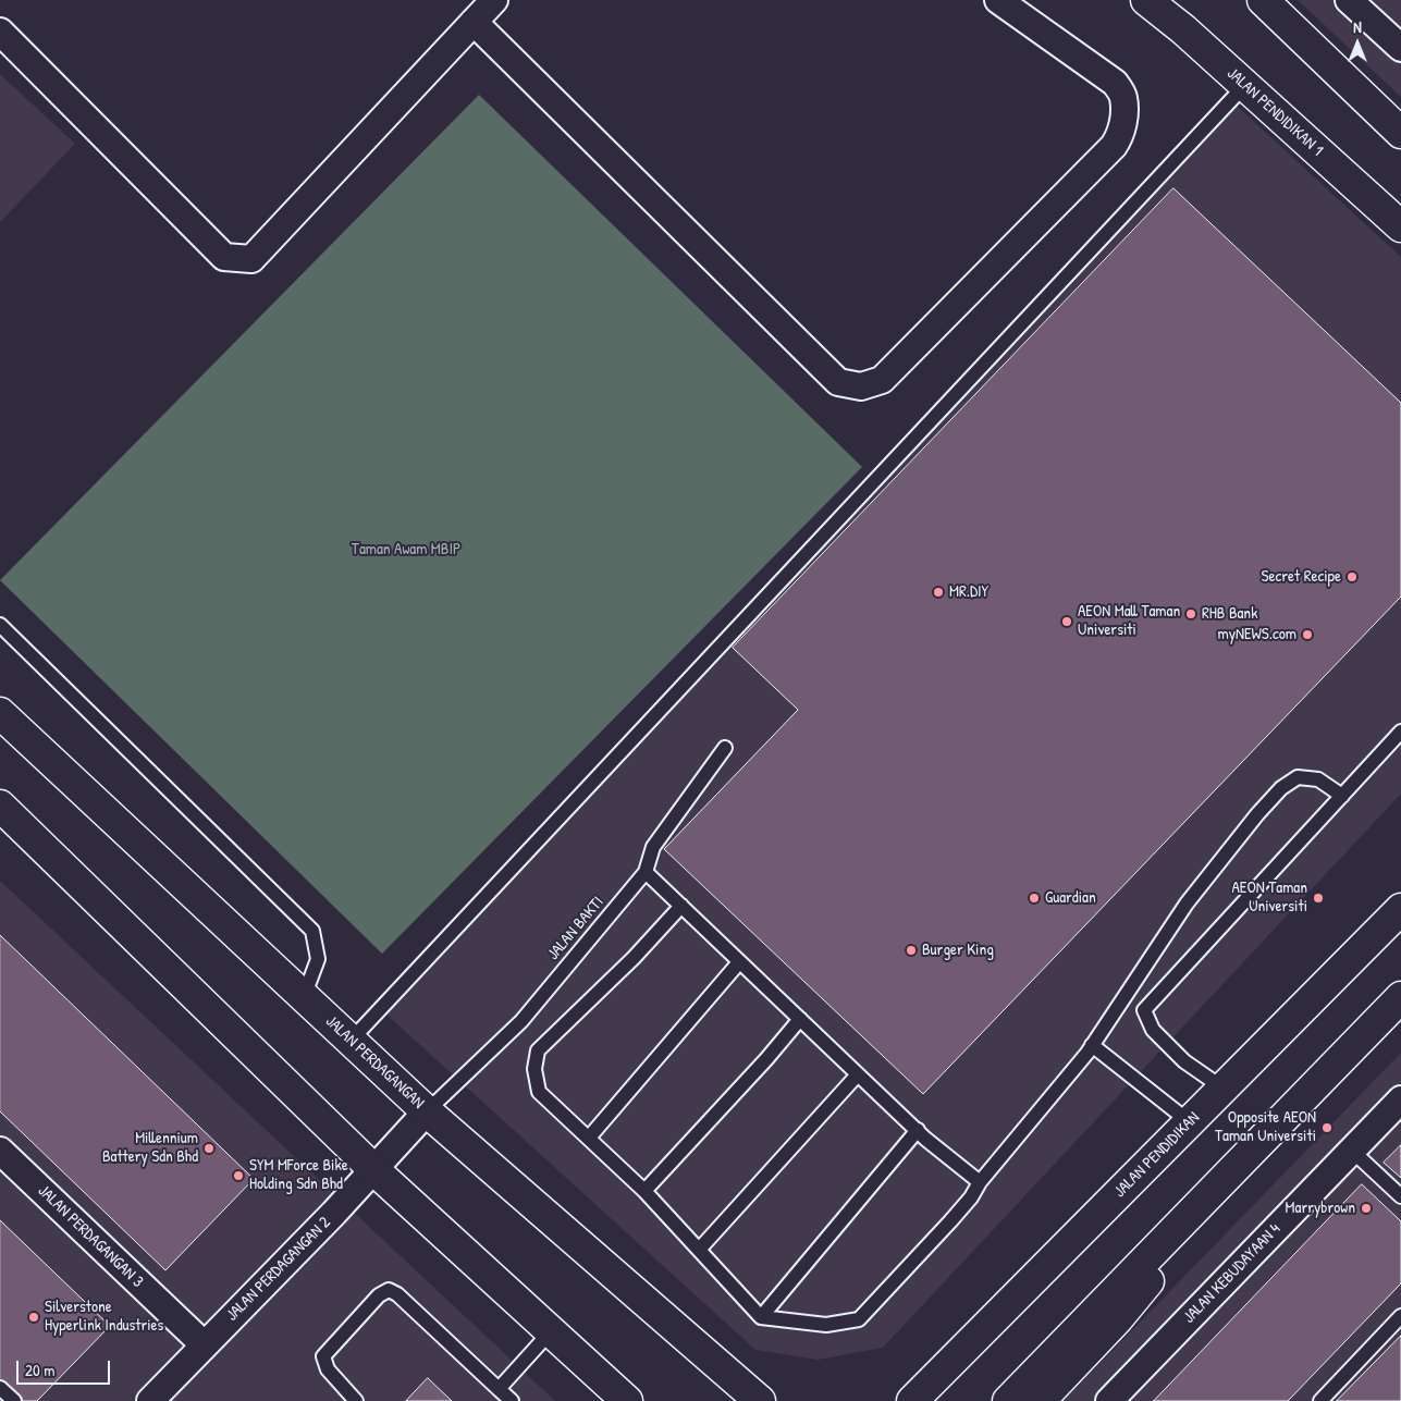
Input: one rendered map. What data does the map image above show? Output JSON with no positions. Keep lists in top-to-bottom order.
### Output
{
  "streets": {
    "main road": ["JALAN PENDIDIKAN 1", "JALAN PERDAGANGAN", "JALAN PENDIDIKAN"],
    "street": ["JALAN PERDAGANGAN 3", "JALAN PERDAGANGAN 2", "JALAN KEBUDAYAAN 4"],
    "lane": ["JALAN BAKTI"]
  },
  "crossings": [
    ["JALAN BAKTI", "JALAN PERDAGANGAN"],
    ["JALAN BAKTI", "JALAN PERDAGANGAN 2"],
    ["JALAN PERDAGANGAN", "JALAN PERDAGANGAN 2"],
    ["JALAN PERDAGANGAN 3", "JALAN PERDAGANGAN 2"]
  ],
  "parks": ["Taman Awam MBIP"],
  "places": [
    "Secret Recipe",
    "MR.DIY",
    "RHB Bank",
    "AEON Mall Taman Universiti",
    "myNEWS.com",
    "Guardian",
    "AEON Taman Universiti",
    "Burger King",
    "Opposite AEON Taman Universiti",
    "Millennium Battery Sdn Bhd",
    "SYM MForce Bike Holding Sdn Bhd",
    "Marrybrown",
    "Silverstone Hyperlink Industries"
  ],
  "scale_bar": "20 m",
  "north": "top"
}
